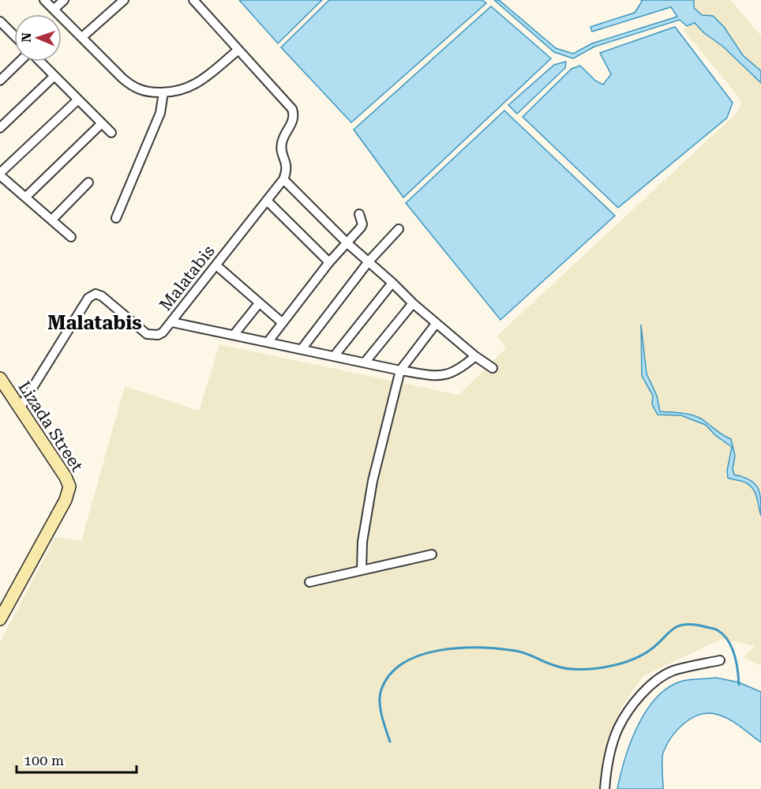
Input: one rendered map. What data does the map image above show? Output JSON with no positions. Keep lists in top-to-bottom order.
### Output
{
  "streets": {
    "street": ["Malatabis", "Lizada Street"]
  },
  "crossings": [
    ["Malatabis", "Lizada Street"]
  ],
  "districts": ["Malatabis"],
  "scale_bar": "100 m",
  "north": "left"
}
